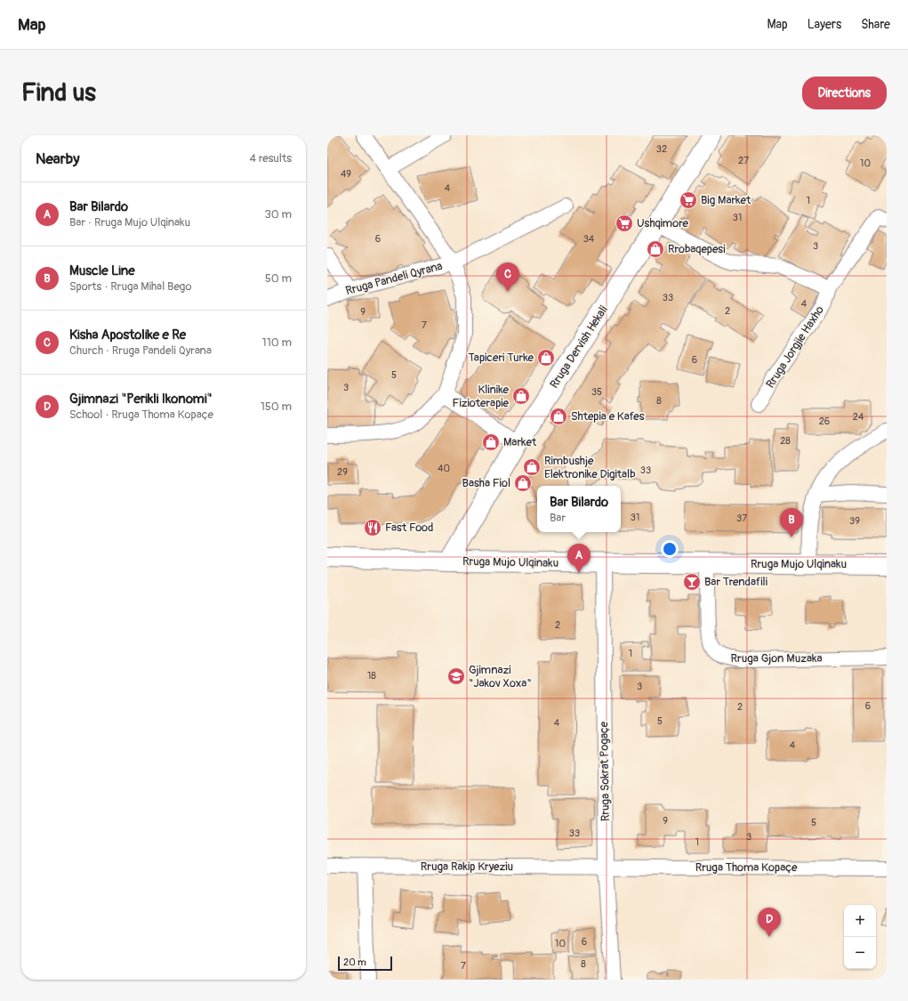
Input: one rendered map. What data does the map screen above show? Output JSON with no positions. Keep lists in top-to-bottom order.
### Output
{
  "streets": {
    "main road": ["Rruga Dervish Hekali", "Rruga Mujo Ulqinaku"],
    "street": [
      "Rruga Pandeli Qyrana",
      "Rruga Jorgjie Haxho",
      "Rruga Gjon Muzaka",
      "Rruga Sokrat Pogaçe",
      "Rruga Rakip Kryeziu",
      "Rruga Thoma Kopaçe"
    ]
  },
  "crossings": [
    ["Rruga Dervish Hekali", "Rruga Mujo Ulqinaku"],
    ["Rruga Mujo Ulqinaku", "Rruga Gjon Muzaka"],
    ["Rruga Mujo Ulqinaku", "Rruga Sokrat Pogaçe"],
    ["Rruga Sokrat Pogaçe", "Rruga Rakip Kryeziu"],
    ["Rruga Sokrat Pogaçe", "Rruga Thoma Kopaçe"],
    ["Rruga Rakip Kryeziu", "Rruga Thoma Kopaçe"]
  ],
  "places": {
    "supermarket": ["Big Market", "Ushqimore"],
    "shop": [
      "Rrobaqepesi",
      "Tapiceri Turke",
      "Klinike Fizioterapie",
      "Shtepia e Kafes",
      "Market",
      "Rimbushje Elektronike Digitalb",
      "Basha Fiol"
    ],
    "restaurant": ["Fast Food"],
    "bar": ["Bar Trendafili"],
    "school or university": ["Gjimnazi \"Jakov Xoxa\""]
  },
  "house_numbers": [
    "32",
    "27",
    "10",
    "49",
    "4",
    "1",
    "31",
    "6",
    "34",
    "3",
    "33",
    "4",
    "2",
    "9",
    "7",
    "6",
    "5",
    "3",
    "35",
    "8",
    "24",
    "26",
    "28",
    "40",
    "33",
    "29",
    "31",
    "37",
    "39",
    "2",
    "1",
    "18",
    "3",
    "6",
    "2",
    "5",
    "4",
    "4",
    "9",
    "5",
    "33",
    "3",
    "1",
    "6",
    "10",
    "8",
    "7"
  ],
  "scale_bar": "20 m",
  "page": {
    "header": "Map",
    "nav": ["Map", "Layers", "Share"],
    "buttons": "Directions",
    "title": "Find us",
    "heading": ["Nearby", "4 results"],
    "list": [
      {
        "mark": "A",
        "name": "Bar Bilardo",
        "note": "Bar · Rruga Mujo Ulqinaku",
        "value": "30 m"
      },
      {
        "mark": "B",
        "name": "Muscle Line",
        "note": "Sports · Rruga Mihal Bego",
        "value": "50 m"
      },
      {
        "mark": "C",
        "name": "Kisha Apostolike e Re",
        "note": "Church · Rruga Pandeli Qyrana",
        "value": "110 m"
      },
      {
        "mark": "D",
        "name": "Gjimnazi \"Perikli Ikonomi\"",
        "note": "School · Rruga Thoma Kopaçe",
        "value": "150 m"
      }
    ],
    "pins": [
      "C",
      "B",
      "A",
      "D"
    ],
    "popup": ["Bar Bilardo", "Bar"],
    "map_buttons": ["+", "−"],
    "scale": "20 m"
  }
}
